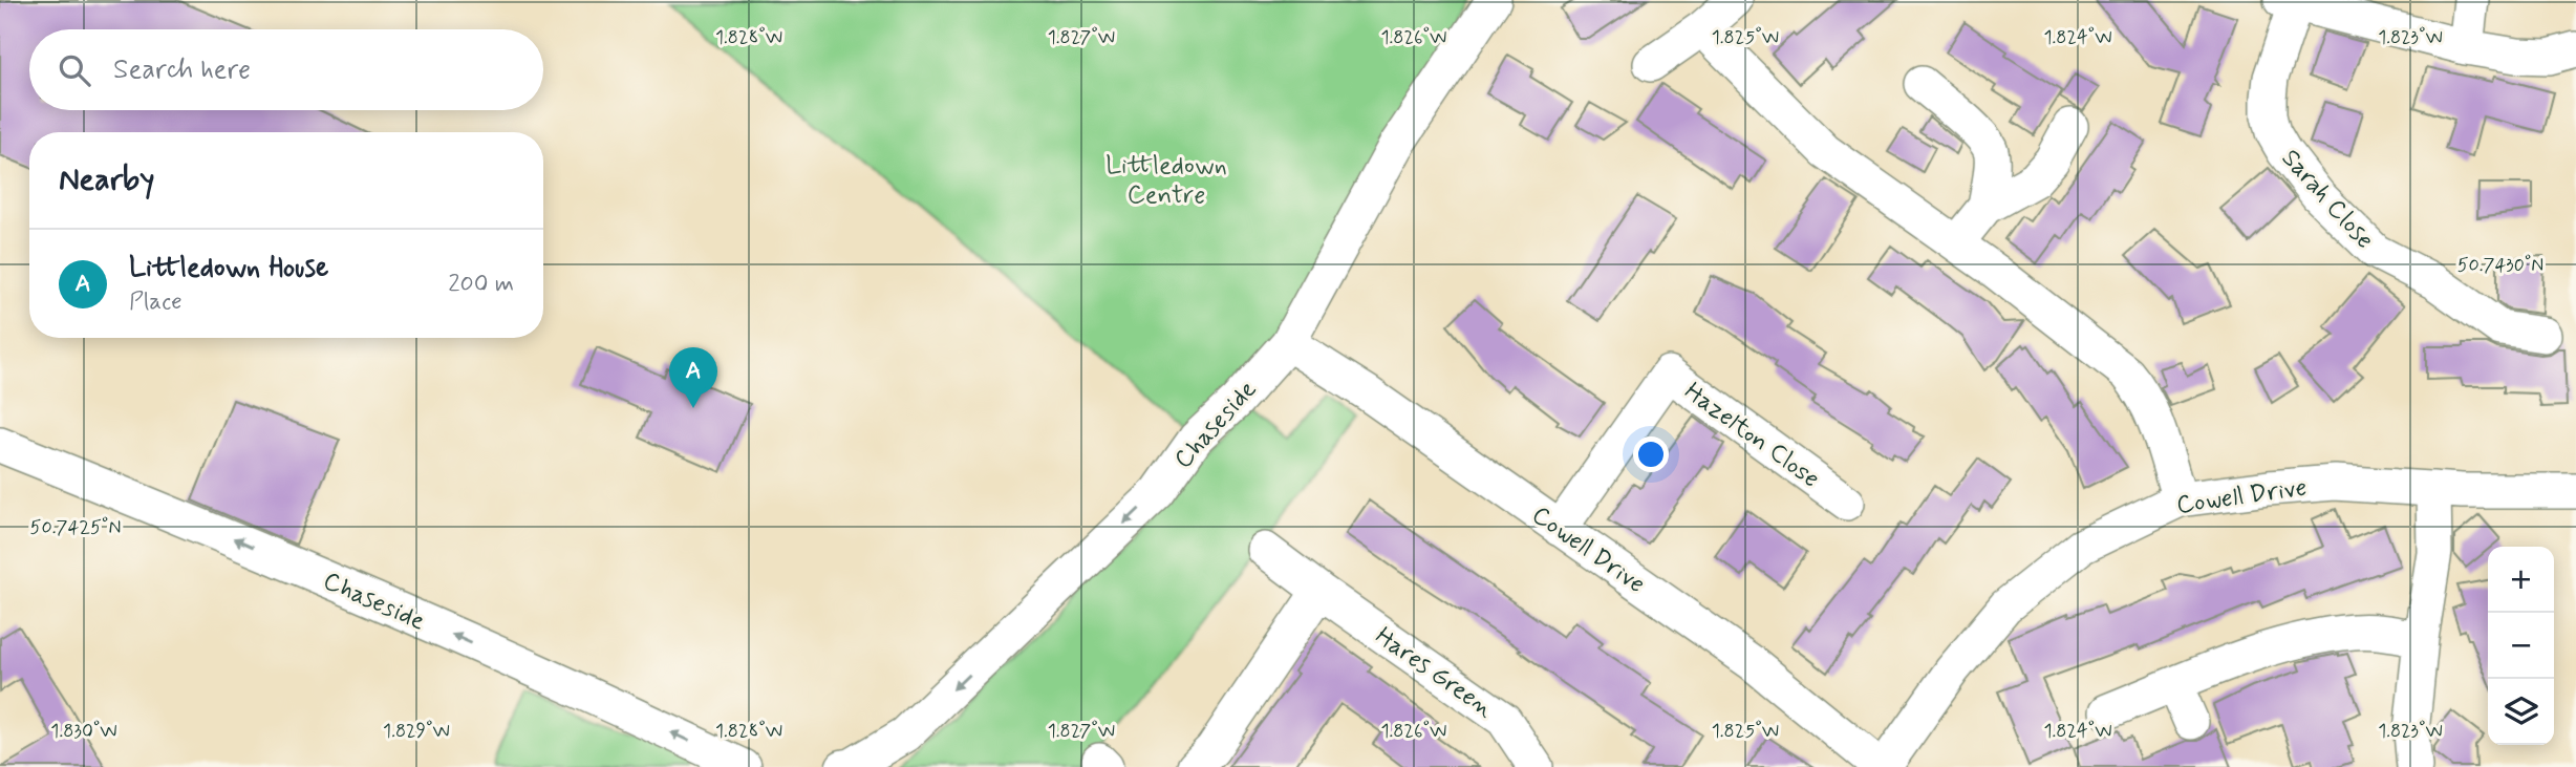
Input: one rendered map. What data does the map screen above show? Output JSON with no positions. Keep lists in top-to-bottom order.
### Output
{
  "streets": {
    "street": [
      "Sarah Close",
      "Chaseside",
      "Hazelton Close",
      "Cowell Drive",
      "Hares Green"
    ]
  },
  "crossings": [
    ["Chaseside", "Cowell Drive"],
    ["Hazelton Close", "Cowell Drive"]
  ],
  "one_way": ["Chaseside"],
  "parks": ["Littledown Centre"],
  "page": {
    "search": "Search here",
    "heading": "Nearby",
    "list": [
      {
        "mark": "A",
        "name": "Littledown House",
        "note": "Place",
        "value": "200 m"
      }
    ],
    "pins": "A",
    "map_buttons": ["+", "−"]
  },
  "coordinates": [
    "1.828°W",
    "1.827°W",
    "1.826°W",
    "1.825°W",
    "1.824°W",
    "1.823°W",
    "50.7430°N",
    "50.7425°N",
    "1.830°W",
    "1.829°W"
  ]
}
